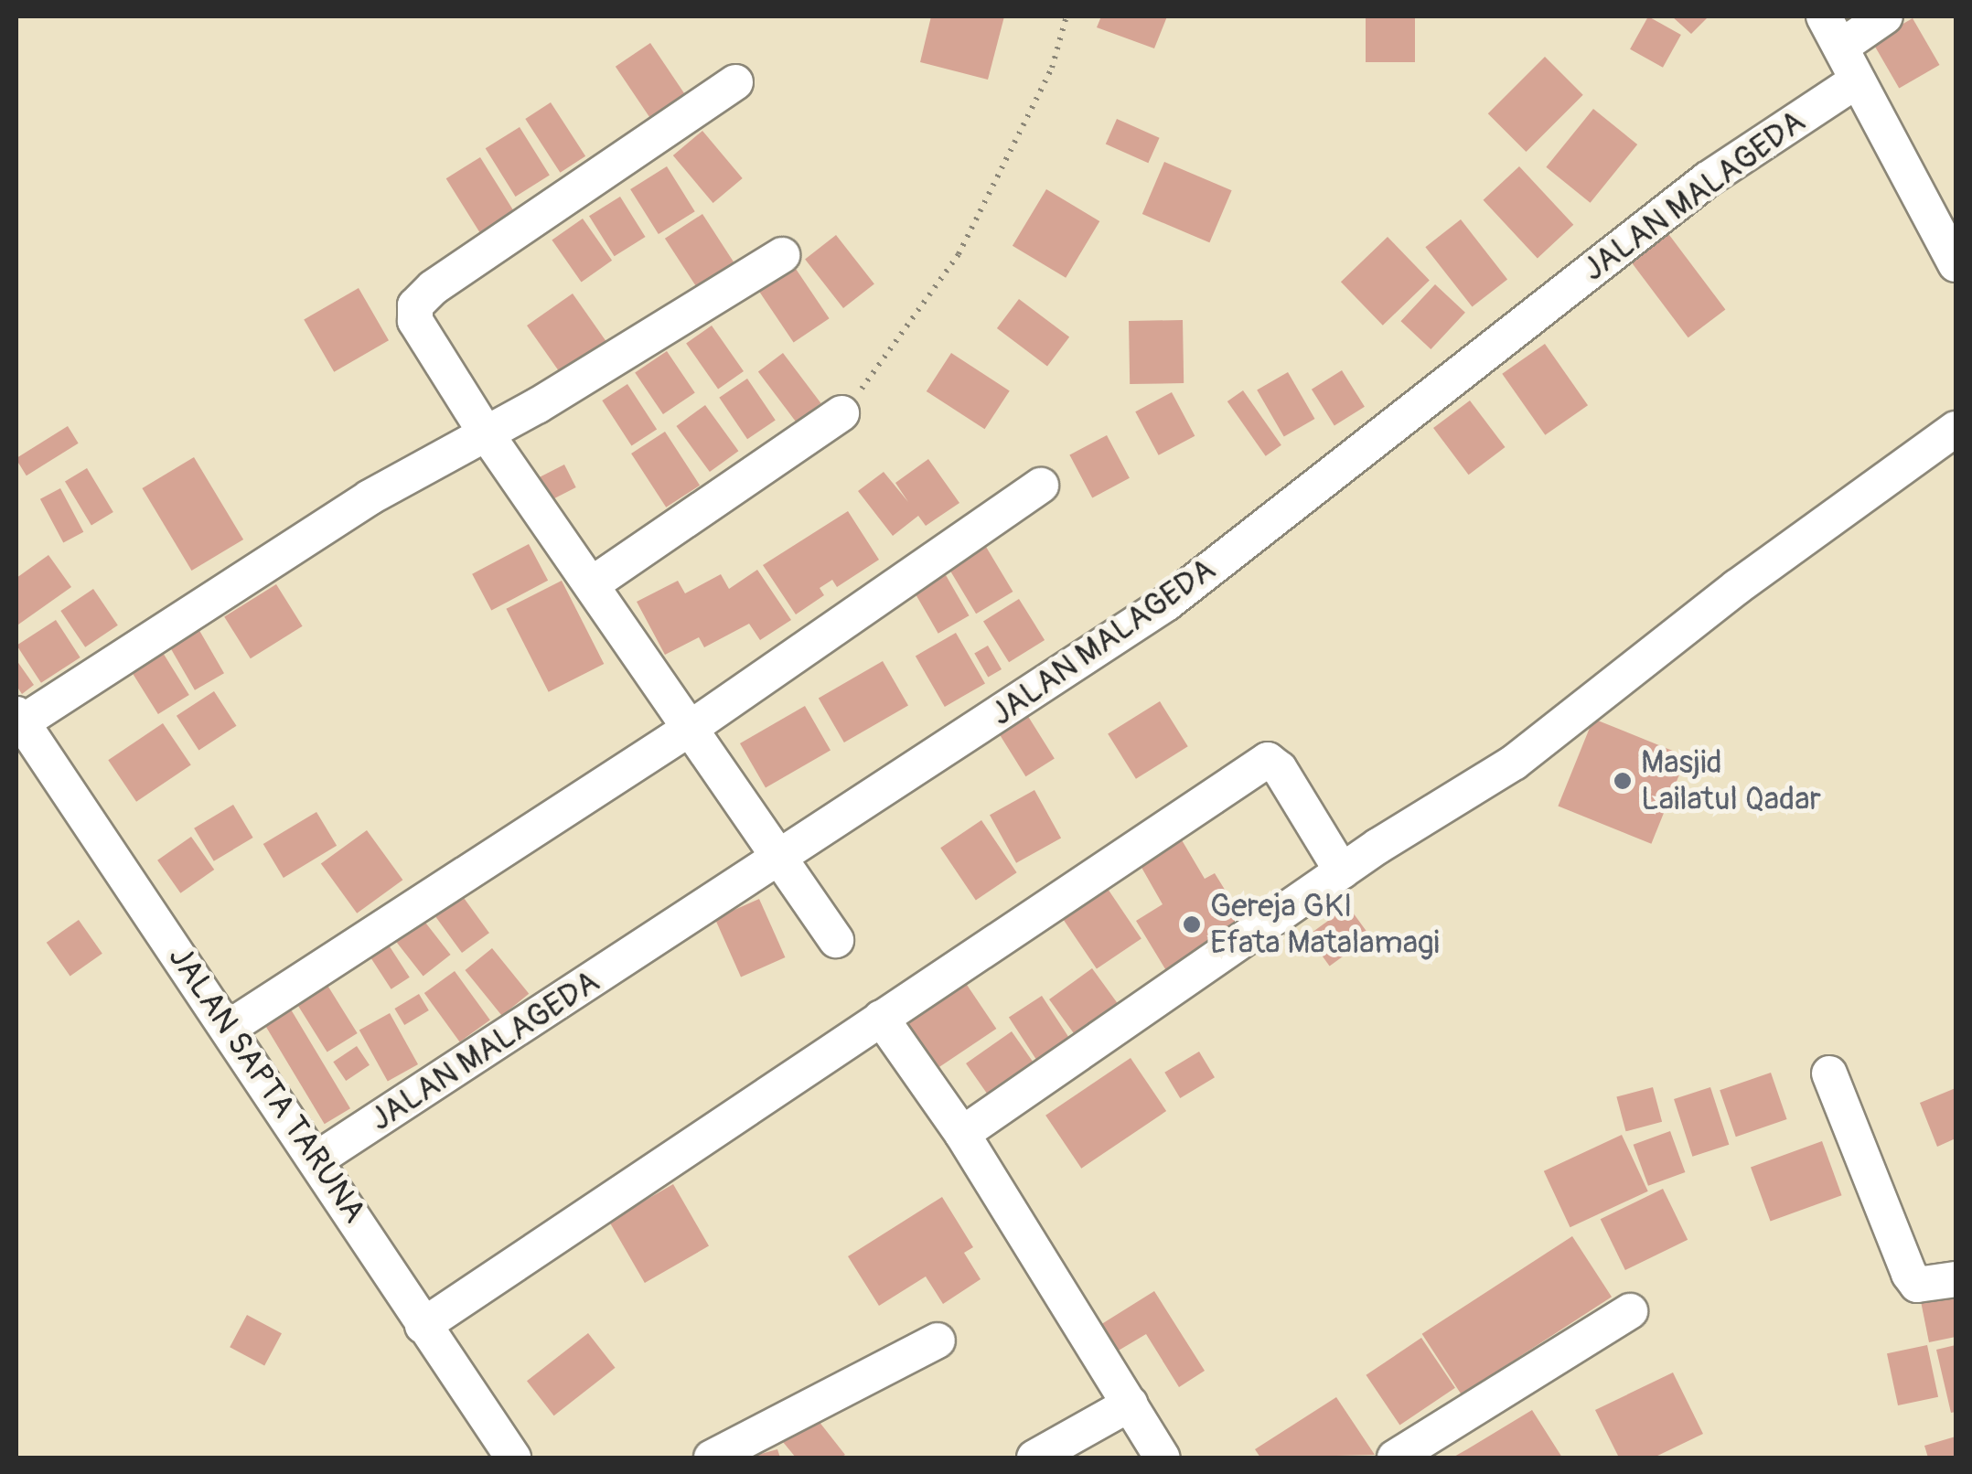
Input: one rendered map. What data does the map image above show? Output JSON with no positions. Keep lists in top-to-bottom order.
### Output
{
  "streets": {
    "street": ["JALAN MALAGEDA", "JALAN SAPTA TARUNA"]
  },
  "crossings": [
    ["JALAN MALAGEDA", "JALAN SAPTA TARUNA"]
  ],
  "places": ["Masjid Lailatul Qadar", "Gereja GKI Efata Matalamagi"]
}
